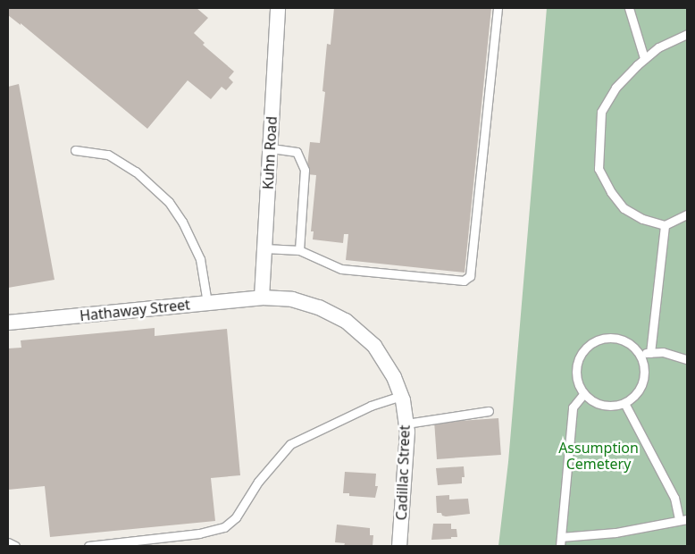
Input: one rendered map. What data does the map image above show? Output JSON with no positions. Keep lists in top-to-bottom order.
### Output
{
  "streets": {
    "street": ["Kuhn Road", "Hathaway Street", "Cadillac Street"]
  },
  "crossings": [
    ["Kuhn Road", "Hathaway Street"],
    ["Kuhn Road", "Cadillac Street"],
    ["Hathaway Street", "Cadillac Street"]
  ],
  "parks": ["Assumption Cemetery"]
}
